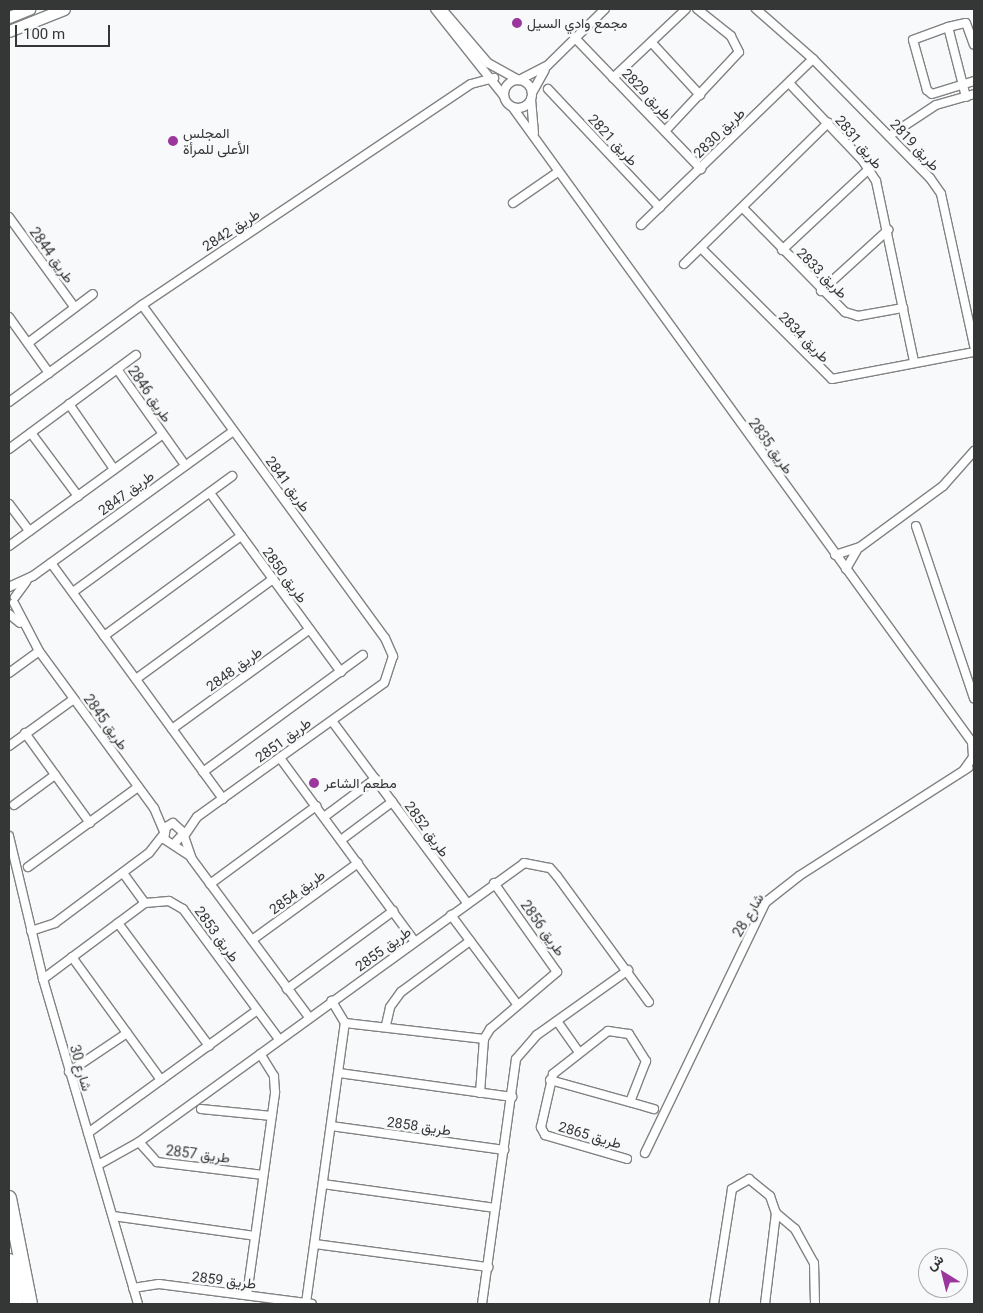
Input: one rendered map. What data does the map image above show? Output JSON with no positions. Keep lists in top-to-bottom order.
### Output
{
  "streets": {
    "street": [
      "طريق 2829",
      "طريق 2830",
      "طريق 2821",
      "طريق 2831",
      "طريق 2819",
      "طريق 2842",
      "طريق 2844",
      "طريق 2833",
      "طريق 2834",
      "طريق 2846",
      "طريق 2835",
      "طريق 2841",
      "طريق 2847",
      "طريق 2850",
      "طريق 2848",
      "طريق 2845",
      "طريق 2851",
      "طريق 2852",
      "طريق 2854",
      "شارع 28",
      "طريق 2856",
      "طريق 2853",
      "طريق 2855",
      "شارع 30",
      "طريق 2858",
      "طريق 2865",
      "طريق 2857",
      "طريق 2859"
    ]
  },
  "crossings": [
    ["طريق 2829", "طريق 2830"],
    ["طريق 2830", "طريق 2821"],
    ["طريق 2830", "طريق 2831"],
    ["طريق 2830", "طريق 2819"],
    ["طريق 2831", "طريق 2833"],
    ["طريق 2831", "طريق 2834"],
    ["طريق 2842", "طريق 2841"],
    ["طريق 2846", "طريق 2847"],
    ["طريق 2835", "شارع 28"],
    ["طريق 2841", "طريق 2847"],
    ["طريق 2841", "طريق 2851"],
    ["طريق 2847", "طريق 2845"],
    ["طريق 2850", "طريق 2848"],
    ["طريق 2845", "طريق 2851"],
    ["طريق 2851", "طريق 2852"],
    ["طريق 2852", "طريق 2855"],
    ["طريق 2856", "طريق 2855"],
    ["طريق 2853", "طريق 2855"],
    ["طريق 2855", "شارع 30"],
    ["طريق 2855", "طريق 2857"],
    ["شارع 30", "طريق 2859"]
  ],
  "places": ["مجمع وادي السيل", "المجلس الأعلى للمرأة", "مطعم الشاعر"],
  "scale_bar": "100 m",
  "north": "top left"
}
